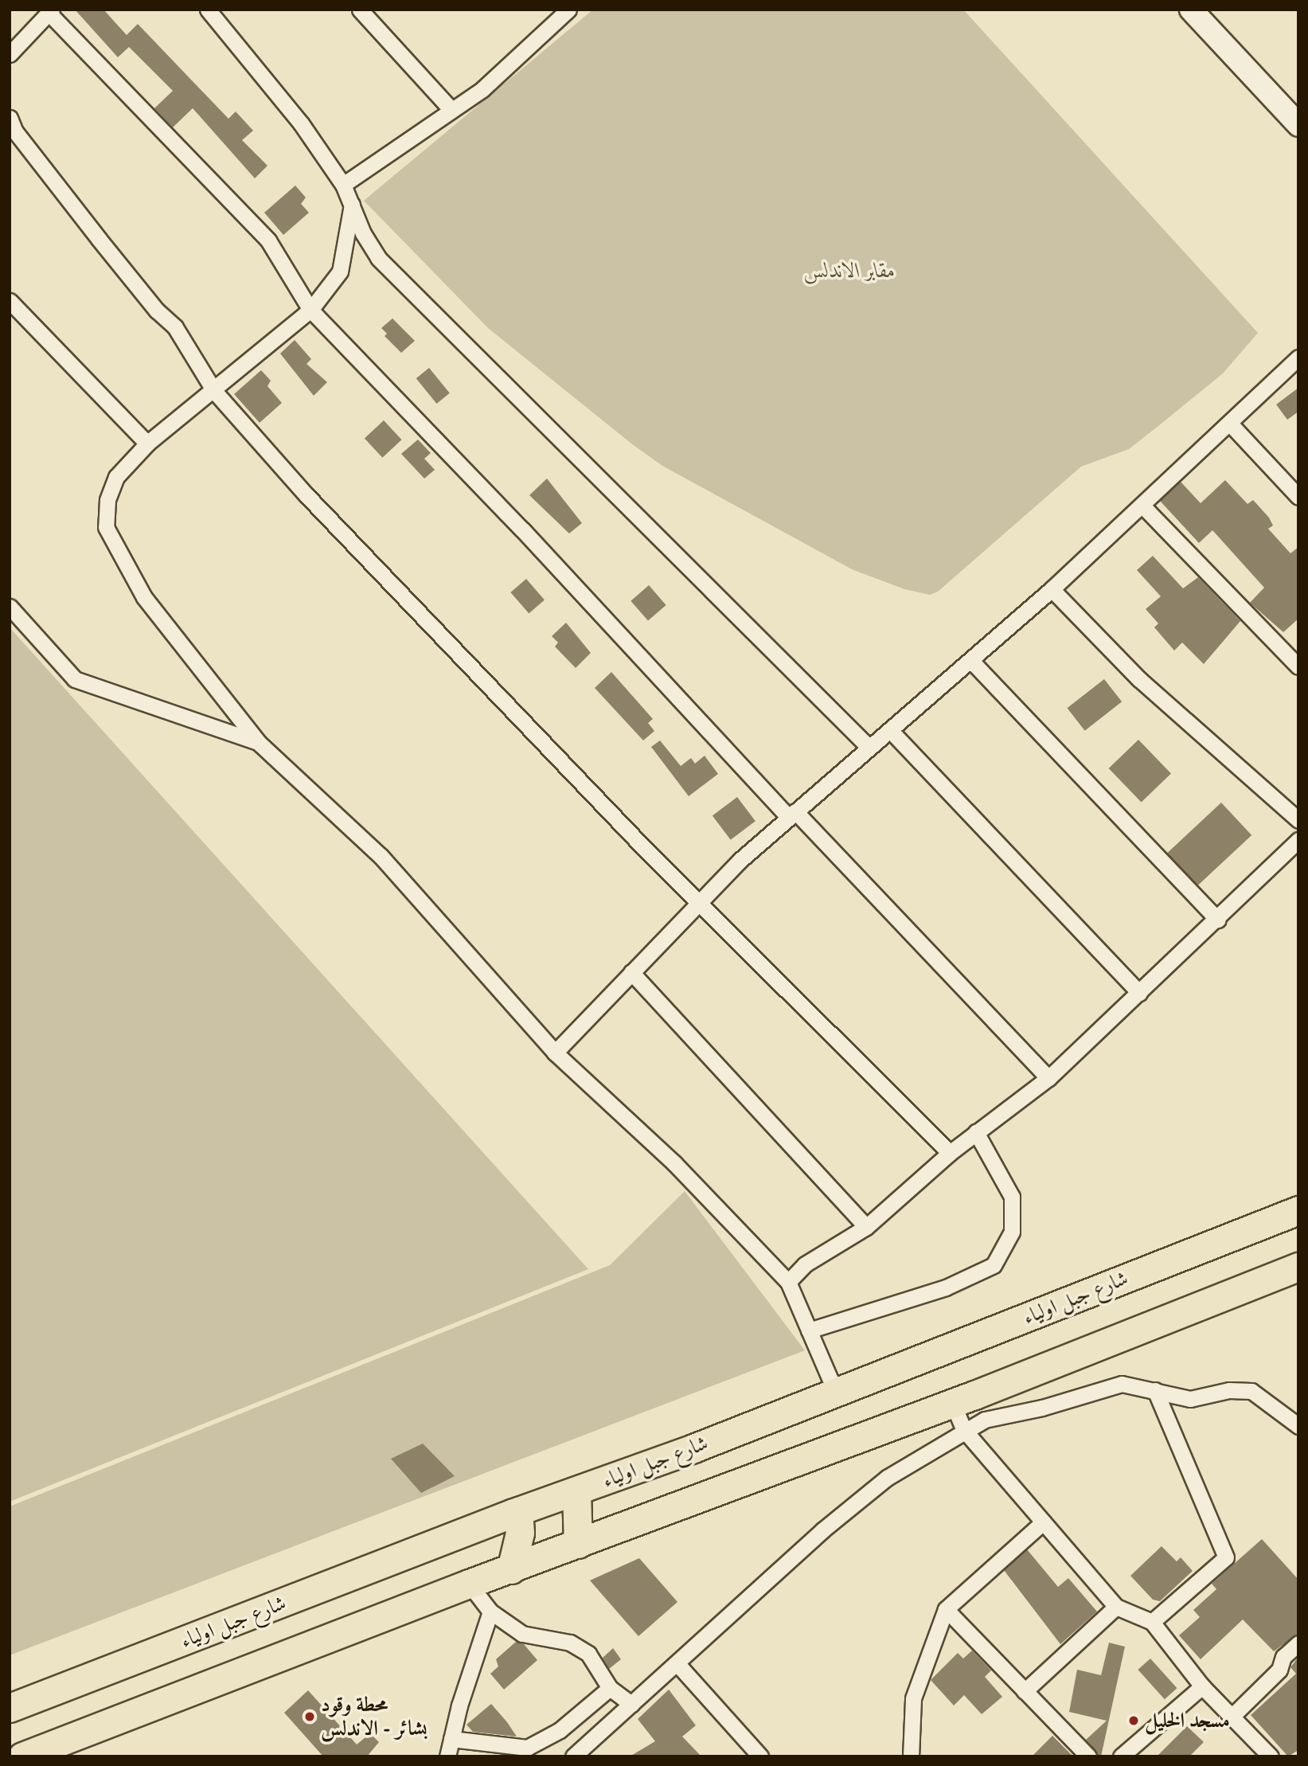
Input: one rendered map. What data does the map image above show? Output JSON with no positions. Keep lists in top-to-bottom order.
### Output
{
  "streets": {
    "highway": ["شارع جبل اولياء"]
  },
  "parks": ["مقابر الاندلس"],
  "places": ["محطة وقود بشائر - الاندلس", "مسجد الخليل"]
}
